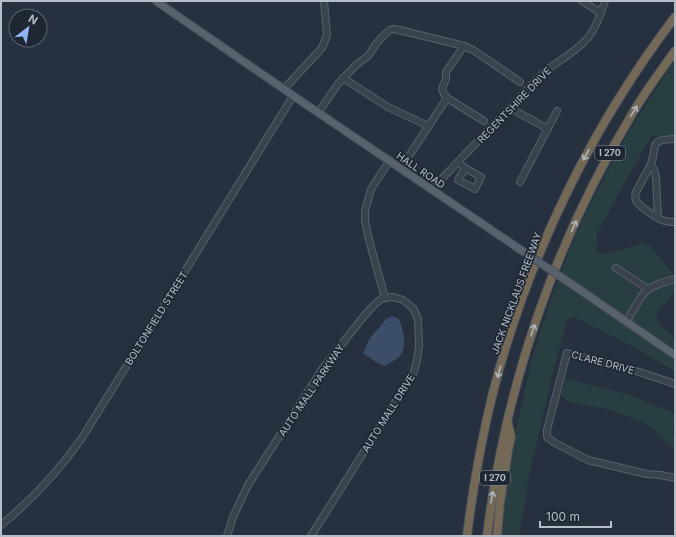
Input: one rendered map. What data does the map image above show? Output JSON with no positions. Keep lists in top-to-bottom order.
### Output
{
  "streets": {
    "highway": ["I 270", "JACK NICKLAUS FREEWAY"],
    "main road": ["HALL ROAD"],
    "street": [
      "REGENTSHIRE DRIVE",
      "BOLTONFIELD STREET",
      "CLARE DRIVE",
      "AUTO MALL PARKWAY",
      "AUTO MALL DRIVE"
    ]
  },
  "crossings": [
    ["REGENTSHIRE DRIVE", "HALL ROAD"],
    ["HALL ROAD", "BOLTONFIELD STREET"],
    ["AUTO MALL PARKWAY", "AUTO MALL DRIVE"]
  ],
  "scale_bar": "100 m",
  "north": "top right"
}
